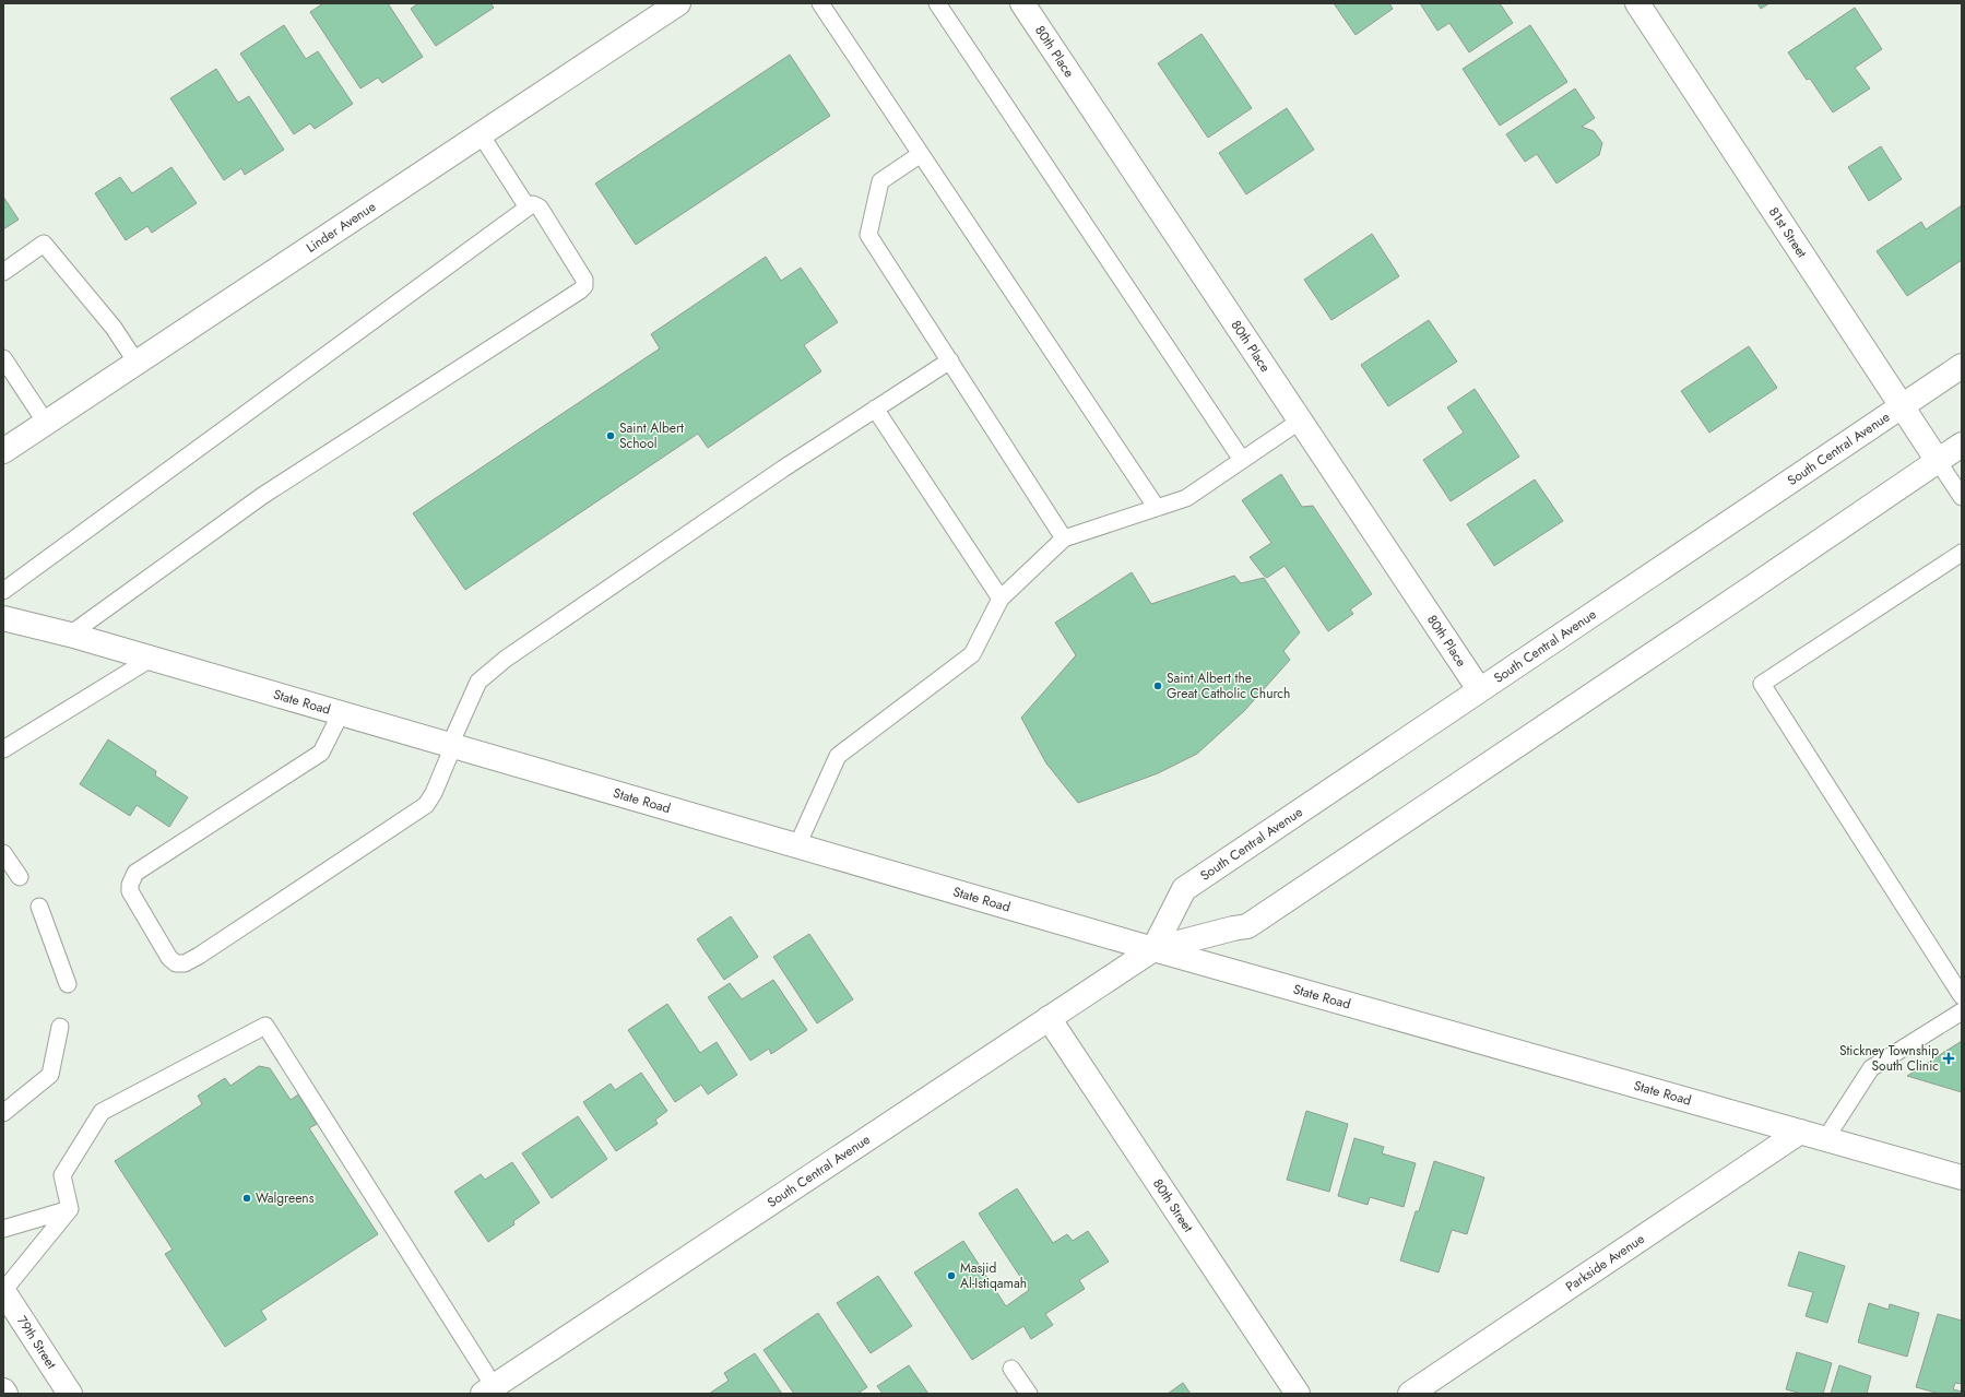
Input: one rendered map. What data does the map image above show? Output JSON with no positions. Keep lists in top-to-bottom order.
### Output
{
  "streets": {
    "street": [
      "80th Place",
      "Linder Avenue",
      "81st Street",
      "South Central Avenue",
      "State Road",
      "80th Street",
      "Parkside Avenue",
      "79th Street"
    ]
  },
  "crossings": [
    ["80th Place", "South Central Avenue"],
    ["81st Street", "South Central Avenue"],
    ["South Central Avenue", "State Road"],
    ["South Central Avenue", "80th Street"],
    ["State Road", "Parkside Avenue"]
  ],
  "places": {
    "other": [
      "Saint Albert School",
      "Saint Albert the Great Catholic Church",
      "Walgreens",
      "Masjid Al-Istiqamah"
    ],
    "health": ["Stickney Township South Clinic"]
  }
}
